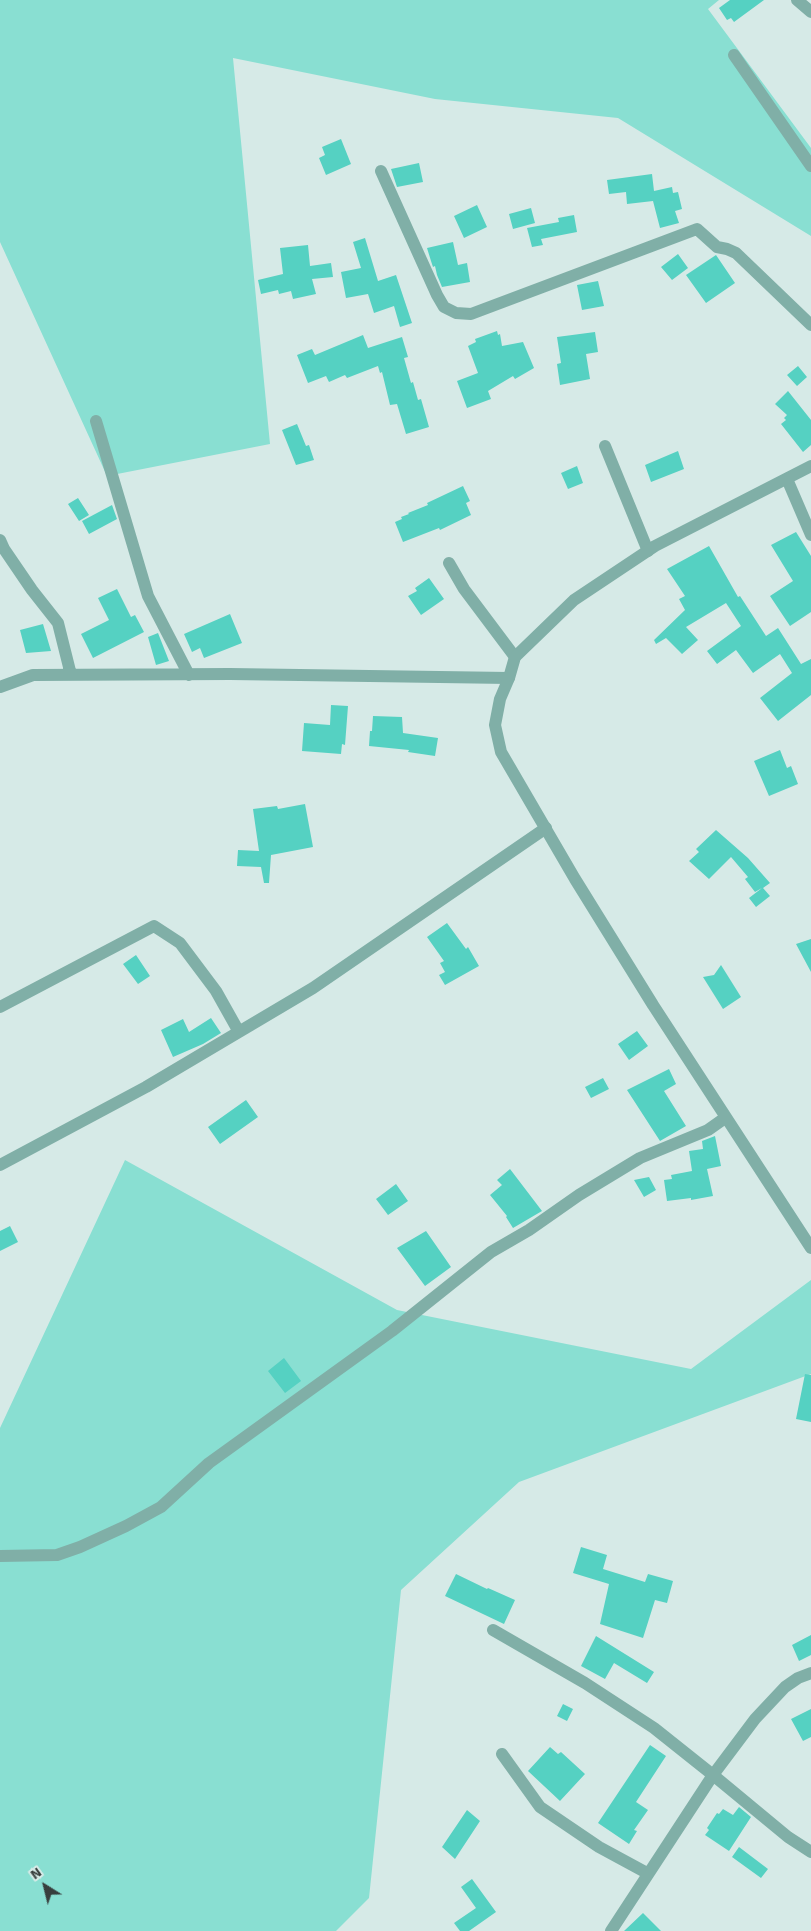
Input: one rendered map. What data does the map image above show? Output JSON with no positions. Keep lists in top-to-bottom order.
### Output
{
  "north": "top left"
}
